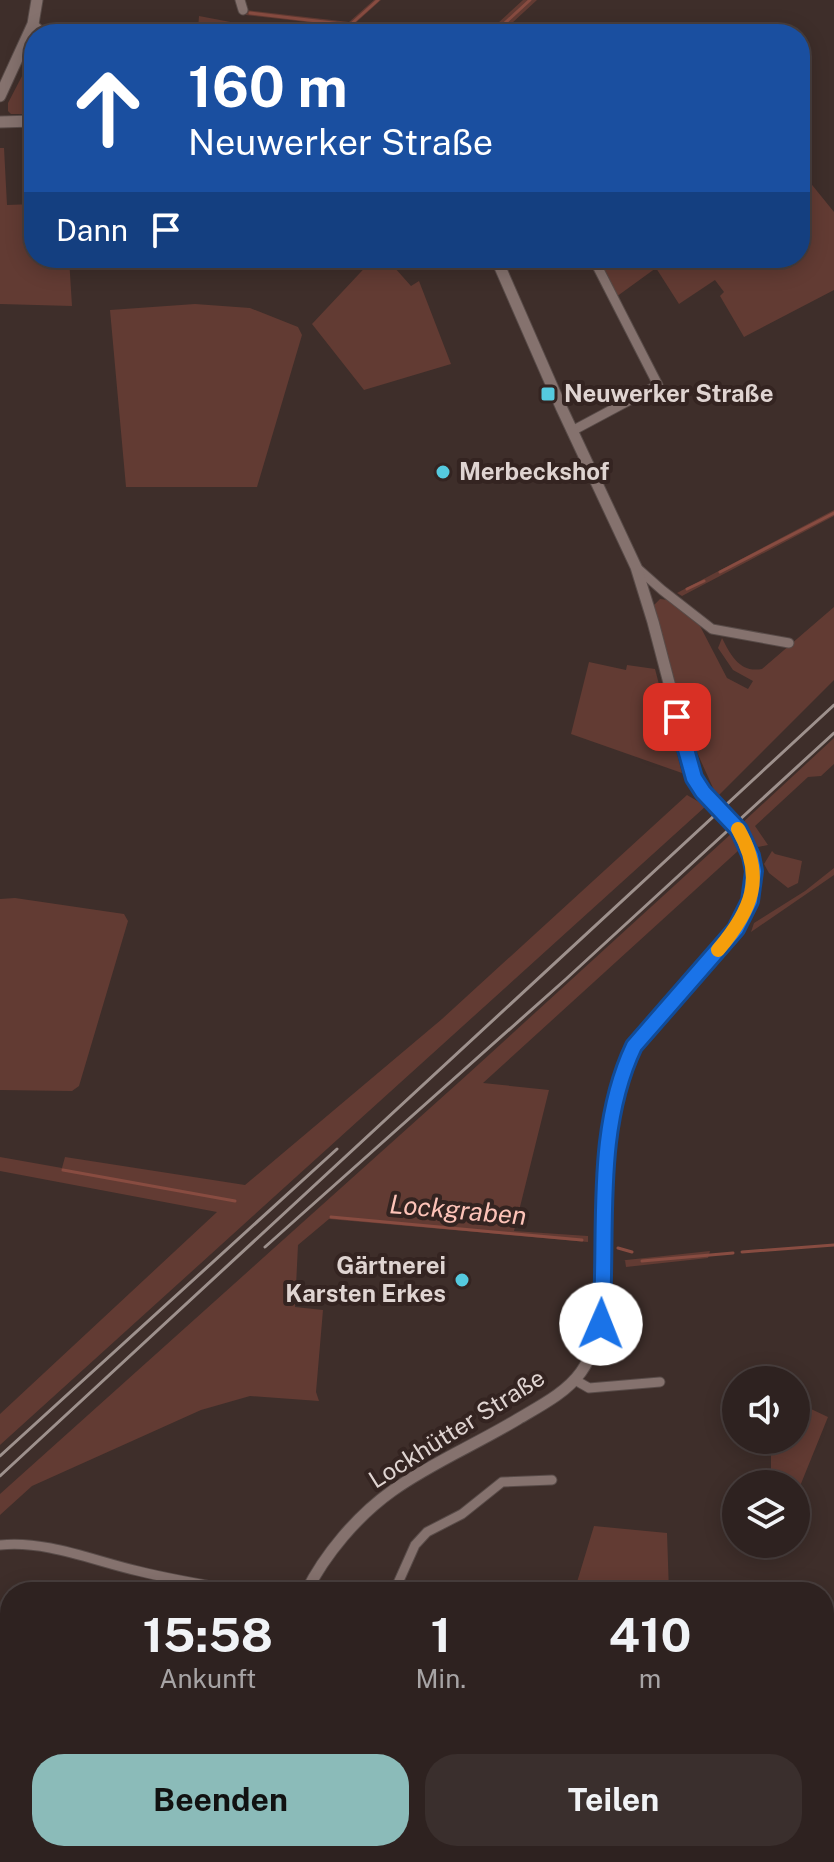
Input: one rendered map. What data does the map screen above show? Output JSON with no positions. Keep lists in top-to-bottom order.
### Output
{
  "streets": {
    "street": ["Lockhütter Straße"]
  },
  "water": ["Lockgraben"],
  "places": {
    "transit": ["Neuwerker Straße"],
    "other": ["Merbeckshof", "Gärtnerei Karsten Erkes"]
  },
  "page": {
    "turn": ["160 m", "Neuwerker Straße"],
    "then": "Dann",
    "eta": [
      "15:58",
      "Ankunft",
      "1",
      "Min.",
      "410",
      "m"
    ],
    "buttons": ["Beenden", "Teilen"]
  }
}
